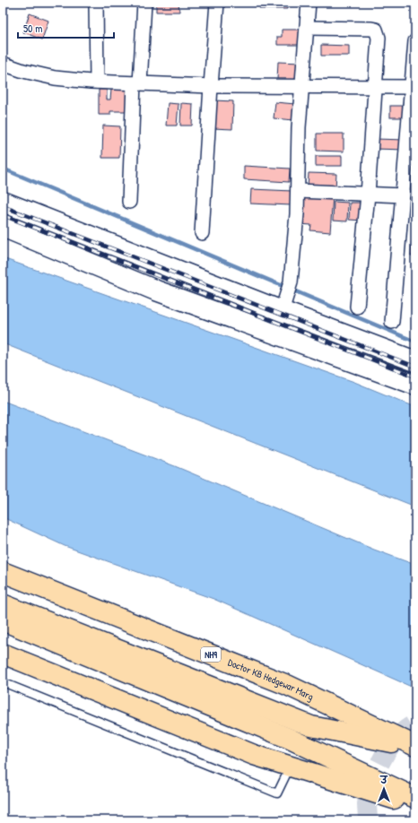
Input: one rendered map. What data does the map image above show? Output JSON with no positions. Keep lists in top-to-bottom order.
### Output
{
  "streets": {
    "highway": ["NH9", "Doctor KB Hedgewar Marg"]
  },
  "scale_bar": "50 m",
  "north": "top"
}
